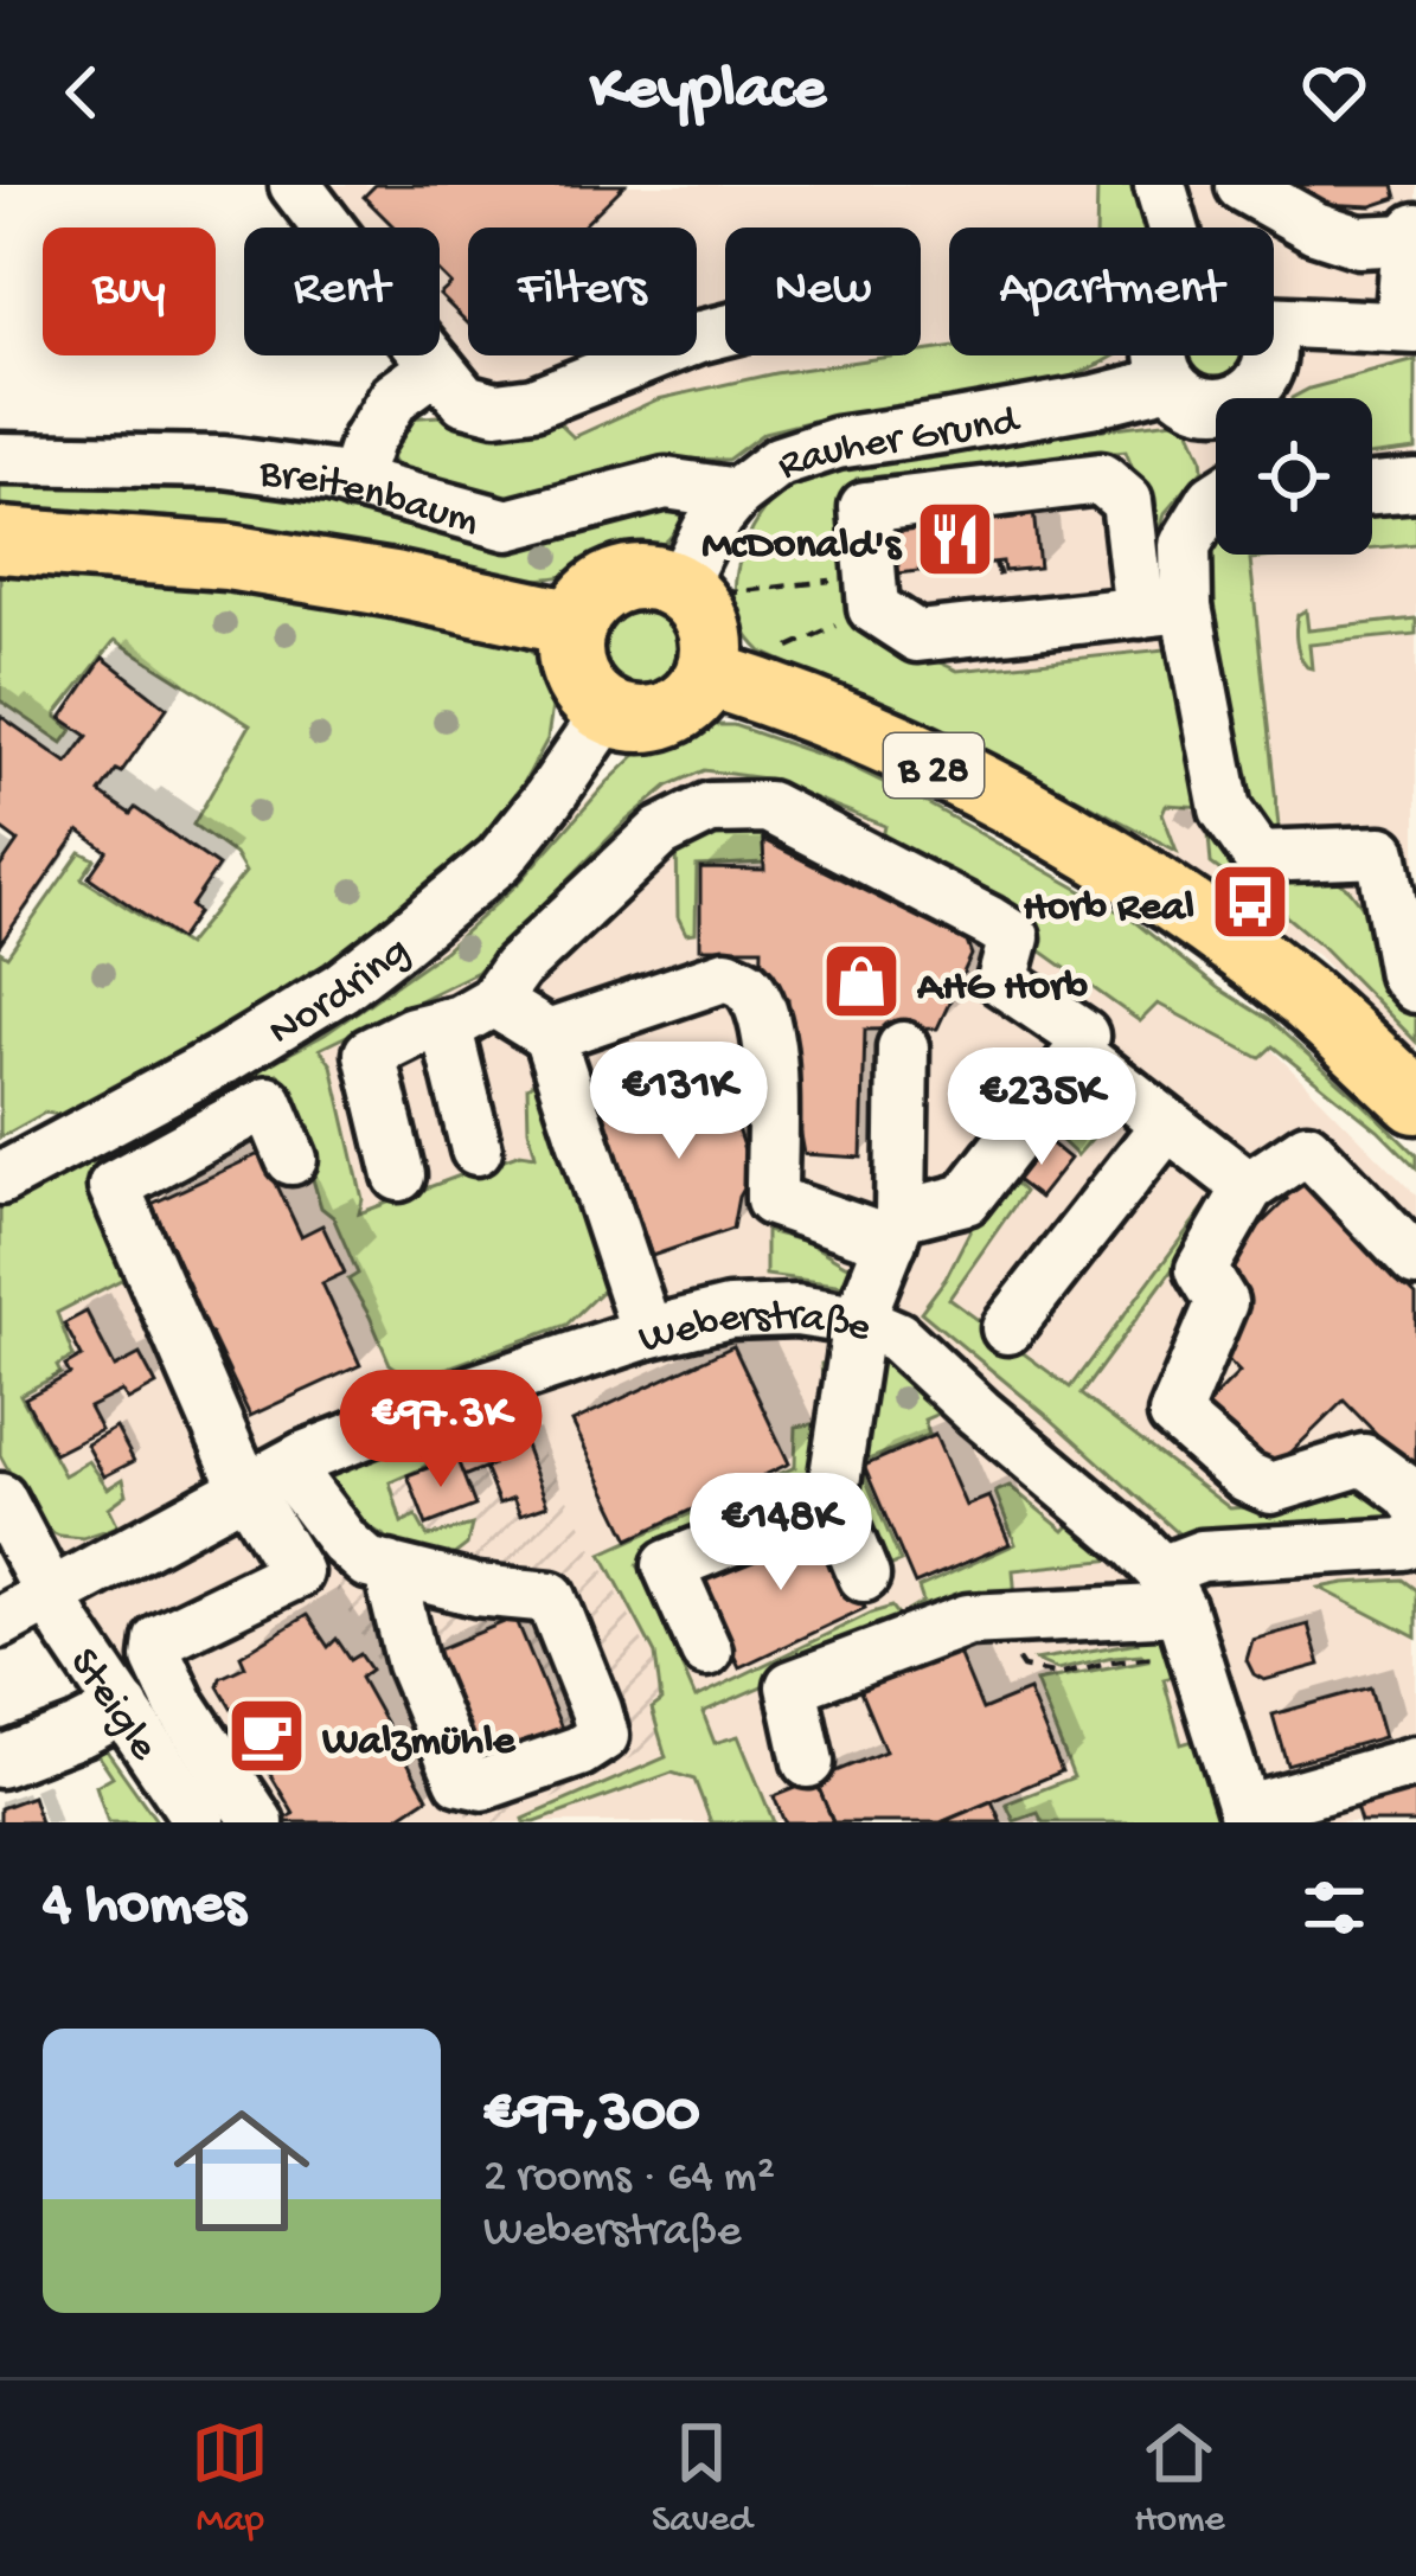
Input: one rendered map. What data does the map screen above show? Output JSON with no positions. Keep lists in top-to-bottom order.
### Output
{
  "streets": {
    "main road": ["B 28"],
    "street": [
      "Rauher Grund",
      "Breitenbaum",
      "Nordring",
      "Weberstraße",
      "Steigle"
    ]
  },
  "crossings": [
    ["Rauher Grund", "Breitenbaum"],
    ["Rauher Grund", "B 28"],
    ["Rauher Grund", "Nordring"],
    ["B 28", "Nordring"],
    ["Weberstraße", "Steigle"]
  ],
  "places": {
    "restaurant": ["McDonald's"],
    "bus stop": ["Horb Real"],
    "shop": ["AHG Horb"],
    "cafe": ["Walzmühle"]
  },
  "page": {
    "header": "Keyplace",
    "chip": [
      "Buy",
      "Rent",
      "Filters",
      "New",
      "Apartment"
    ],
    "price": [
      "€131K",
      "€235K",
      "€97.3K",
      "€148K"
    ],
    "heading": "4 homes",
    "list": [
      {
        "name": "€97,300",
        "note": "2 rooms · 64 m² · Weberstraße"
      }
    ],
    "tabs": ["Map", "Saved", "Home"]
  }
}
